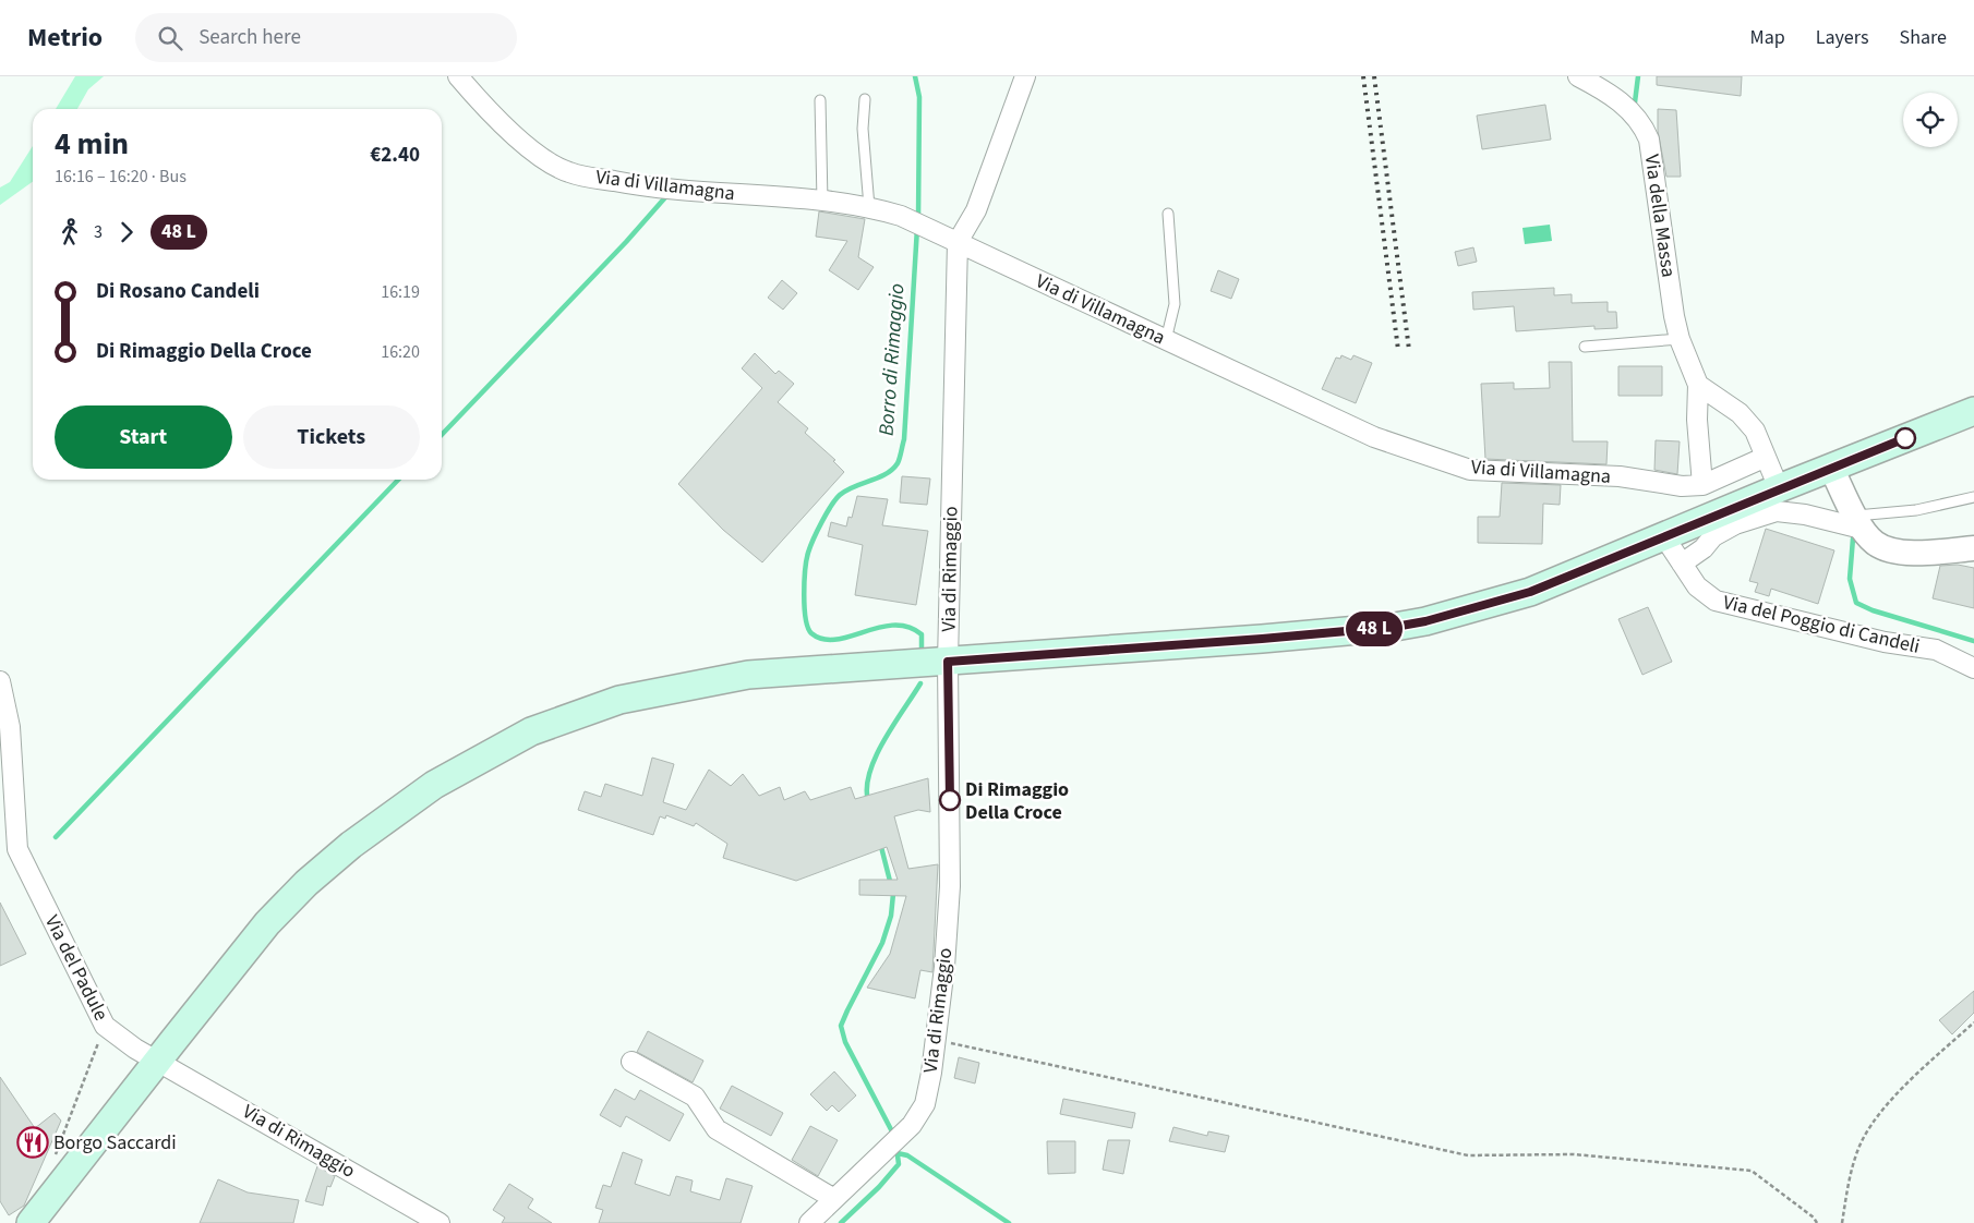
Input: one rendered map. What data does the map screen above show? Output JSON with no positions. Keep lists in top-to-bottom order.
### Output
{
  "streets": {
    "street": [
      "Via di Villamagna",
      "Via della Massa",
      "Via di Rimaggio",
      "Via del Poggio di Candeli",
      "Via del Padule"
    ]
  },
  "crossings": [
    ["Via di Villamagna", "Via della Massa"],
    ["Via di Villamagna", "Via di Rimaggio"],
    ["Via di Rimaggio", "Via del Padule"]
  ],
  "water": ["Borro di Rimaggio"],
  "places": {
    "other": ["Di Rimaggio Della Croce"],
    "restaurant": ["Borgo Saccardi"]
  },
  "page": {
    "header": "Metrio",
    "search": "Search here",
    "nav": ["Map", "Layers", "Share"],
    "on_map": "48 L",
    "heading": ["4 min", "16:16 – 16:20 · Bus", "€2.40"],
    "legs": ["3", "48 L"],
    "list": [
      {
        "name": "Di Rosano Candeli",
        "value": "16:19"
      },
      {
        "name": "Di Rimaggio Della Croce",
        "value": "16:20"
      }
    ],
    "buttons": ["Start", "Tickets"]
  }
}
